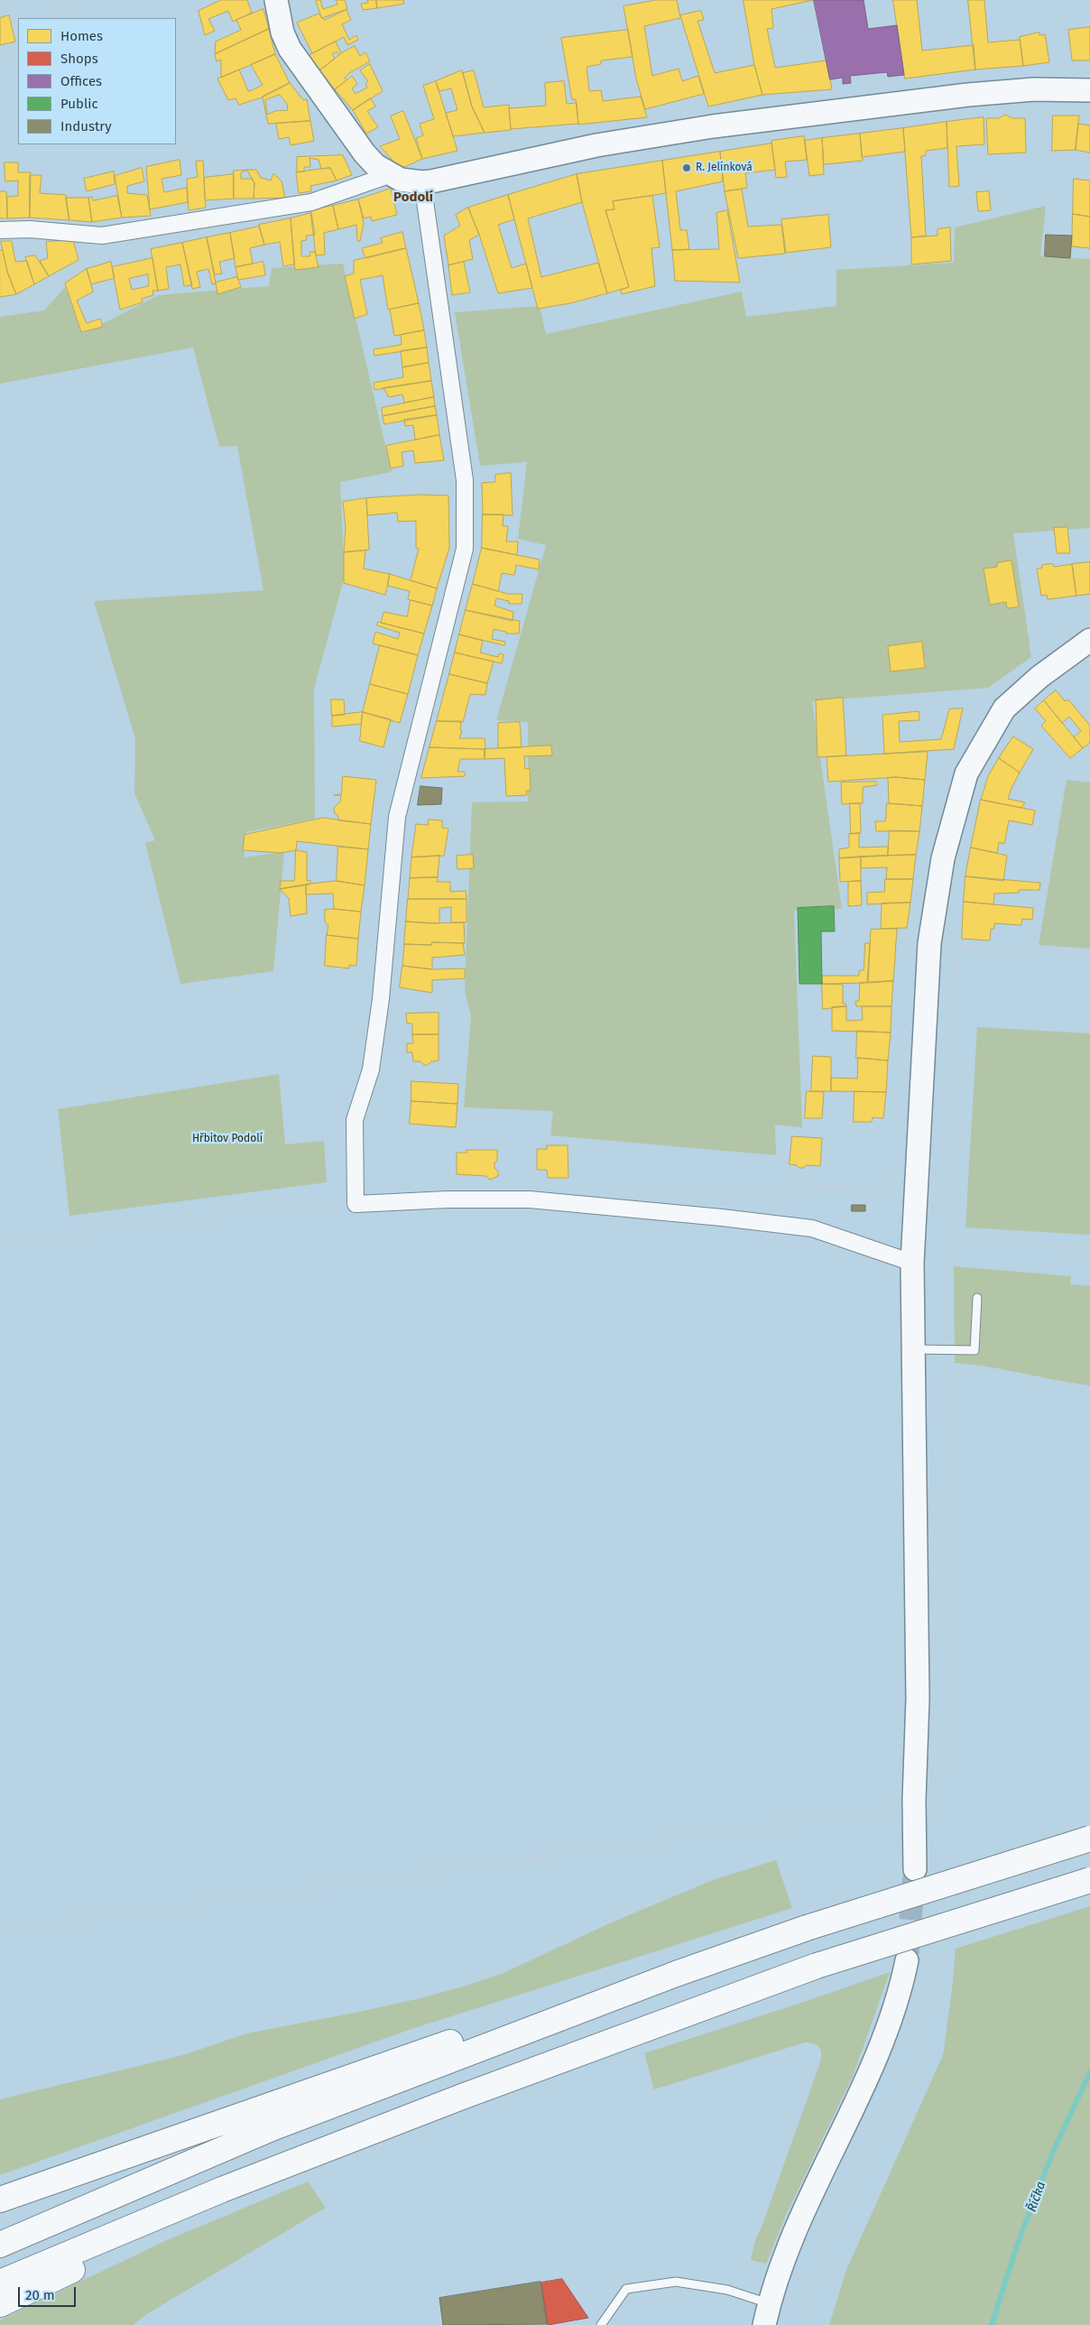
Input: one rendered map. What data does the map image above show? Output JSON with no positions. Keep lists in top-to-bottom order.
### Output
{
  "districts": ["Podolí"],
  "water": ["Říčka"],
  "parks": ["Hřbitov Podolí"],
  "places": ["R. Jelínková"],
  "legend": [
    "Homes",
    "Shops",
    "Offices",
    "Public",
    "Industry"
  ],
  "scale_bar": "20 m"
}
